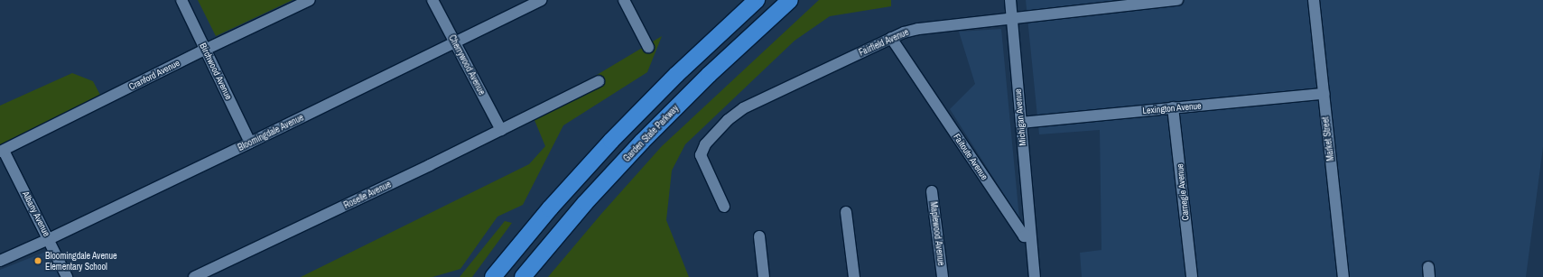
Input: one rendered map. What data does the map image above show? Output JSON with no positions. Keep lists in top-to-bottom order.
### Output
{
  "streets": {
    "highway": ["Garden State Parkway"],
    "street": [
      "Fairfield Avenue",
      "Cherrywood Avenue",
      "Birchwood Avenue",
      "Cranford Avenue",
      "Lexington Avenue",
      "Michigan Avenue",
      "Bloomingdale Avenue",
      "Market Street",
      "Faitoute Avenue",
      "Carnegie Avenue",
      "Roselle Avenue",
      "Albany Avenue",
      "Maplewood Avenue"
    ]
  },
  "crossings": [
    ["Fairfield Avenue", "Michigan Avenue"],
    ["Fairfield Avenue", "Faitoute Avenue"],
    ["Cherrywood Avenue", "Bloomingdale Avenue"],
    ["Cherrywood Avenue", "Roselle Avenue"],
    ["Birchwood Avenue", "Cranford Avenue"],
    ["Birchwood Avenue", "Bloomingdale Avenue"],
    ["Cranford Avenue", "Albany Avenue"],
    ["Lexington Avenue", "Michigan Avenue"],
    ["Lexington Avenue", "Market Street"],
    ["Lexington Avenue", "Carnegie Avenue"],
    ["Michigan Avenue", "Faitoute Avenue"],
    ["Bloomingdale Avenue", "Albany Avenue"]
  ],
  "places": ["Bloomingdale Avenue Elementary School"]
}
